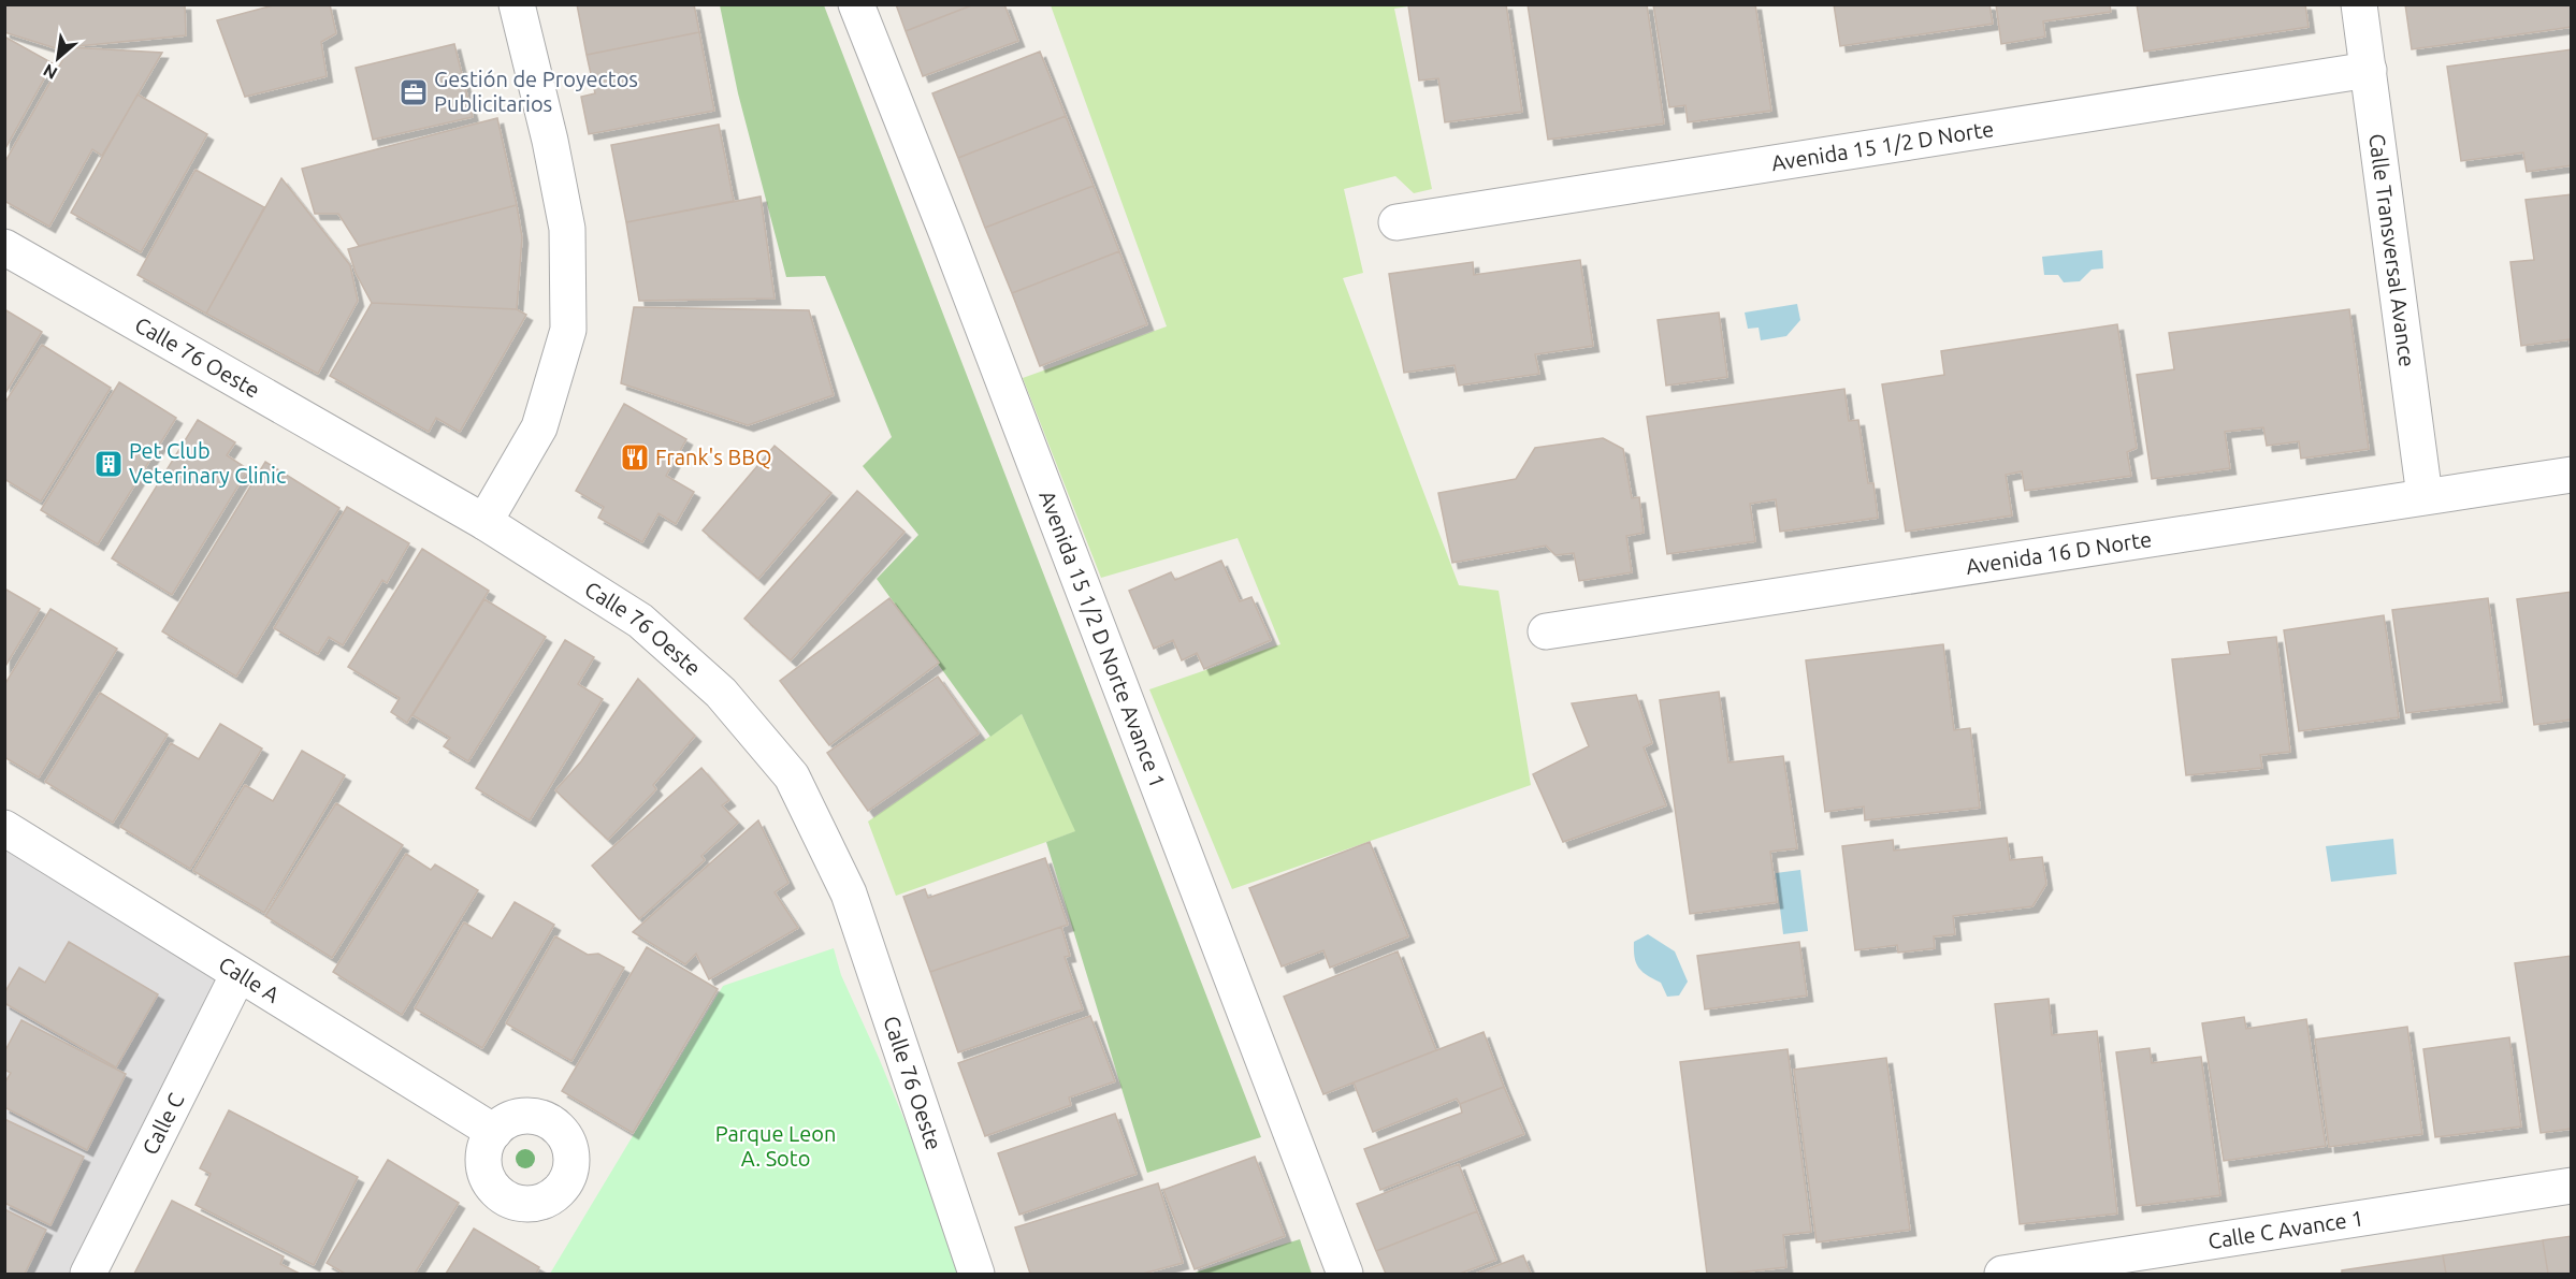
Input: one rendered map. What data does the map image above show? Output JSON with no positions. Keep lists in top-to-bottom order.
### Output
{
  "streets": {
    "street": [
      "Avenida 15 1/2 D Norte",
      "Calle Transversal Avance",
      "Calle 76 Oeste",
      "Avenida 16 D Norte",
      "Avenida 15 1/2 D Norte Avance 1",
      "Calle A",
      "Calle C",
      "Calle C Avance 1"
    ]
  },
  "crossings": [
    ["Avenida 15 1/2 D Norte", "Calle Transversal Avance"],
    ["Calle Transversal Avance", "Avenida 16 D Norte"],
    ["Calle A", "Calle C"]
  ],
  "parks": ["Parque Leon A. Soto"],
  "places": {
    "office": ["Gestión de Proyectos Publicitarios"],
    "restaurant": ["Frank's BBQ"],
    "building": ["Pet Club Veterinary Clinic"]
  },
  "north": "bottom left"
}
